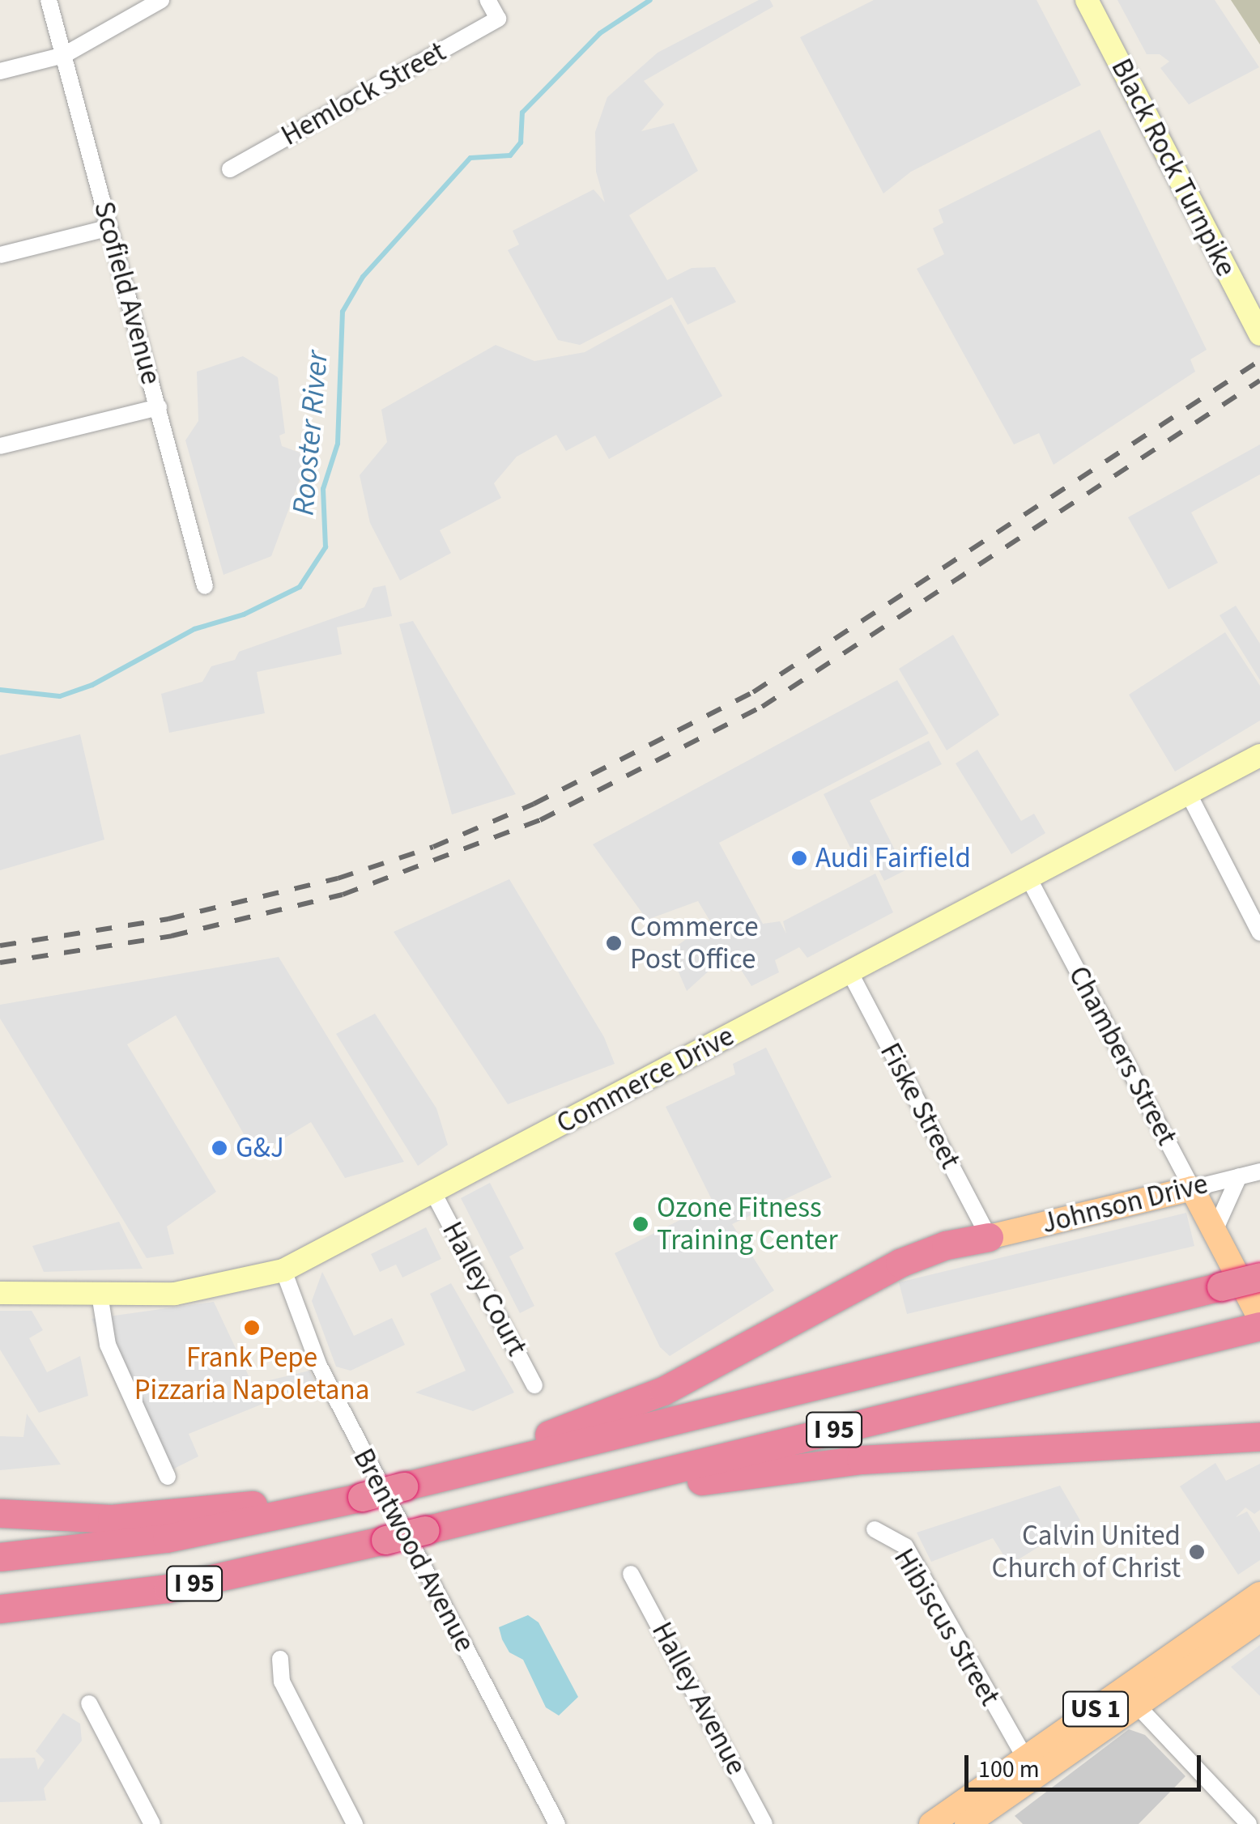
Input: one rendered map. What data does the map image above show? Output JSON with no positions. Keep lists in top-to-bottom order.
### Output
{
  "streets": {
    "highway": ["I 95"],
    "main road": [
      "Black Rock Turnpike",
      "Chambers Street",
      "Commerce Drive",
      "Johnson Drive",
      "US 1"
    ],
    "street": [
      "Hemlock Street",
      "Scofield Avenue",
      "Fiske Street",
      "Halley Court",
      "Brentwood Avenue",
      "Hibiscus Street",
      "Halley Avenue"
    ]
  },
  "crossings": [
    ["Chambers Street", "Commerce Drive"],
    ["Chambers Street", "Johnson Drive"],
    ["Chambers Street", "I 95"],
    ["Commerce Drive", "Fiske Street"],
    ["Commerce Drive", "Halley Court"],
    ["Commerce Drive", "Brentwood Avenue"],
    ["Fiske Street", "Johnson Drive"],
    ["Hibiscus Street", "US 1"]
  ],
  "water": ["Rooster River"],
  "places": [
    "Audi Fairfield",
    "Commerce Post Office",
    "G&J",
    "Ozone Fitness Training Center",
    "Frank Pepe Pizzaria Napoletana",
    "Calvin United Church of Christ"
  ],
  "scale_bar": "100 m"
}
